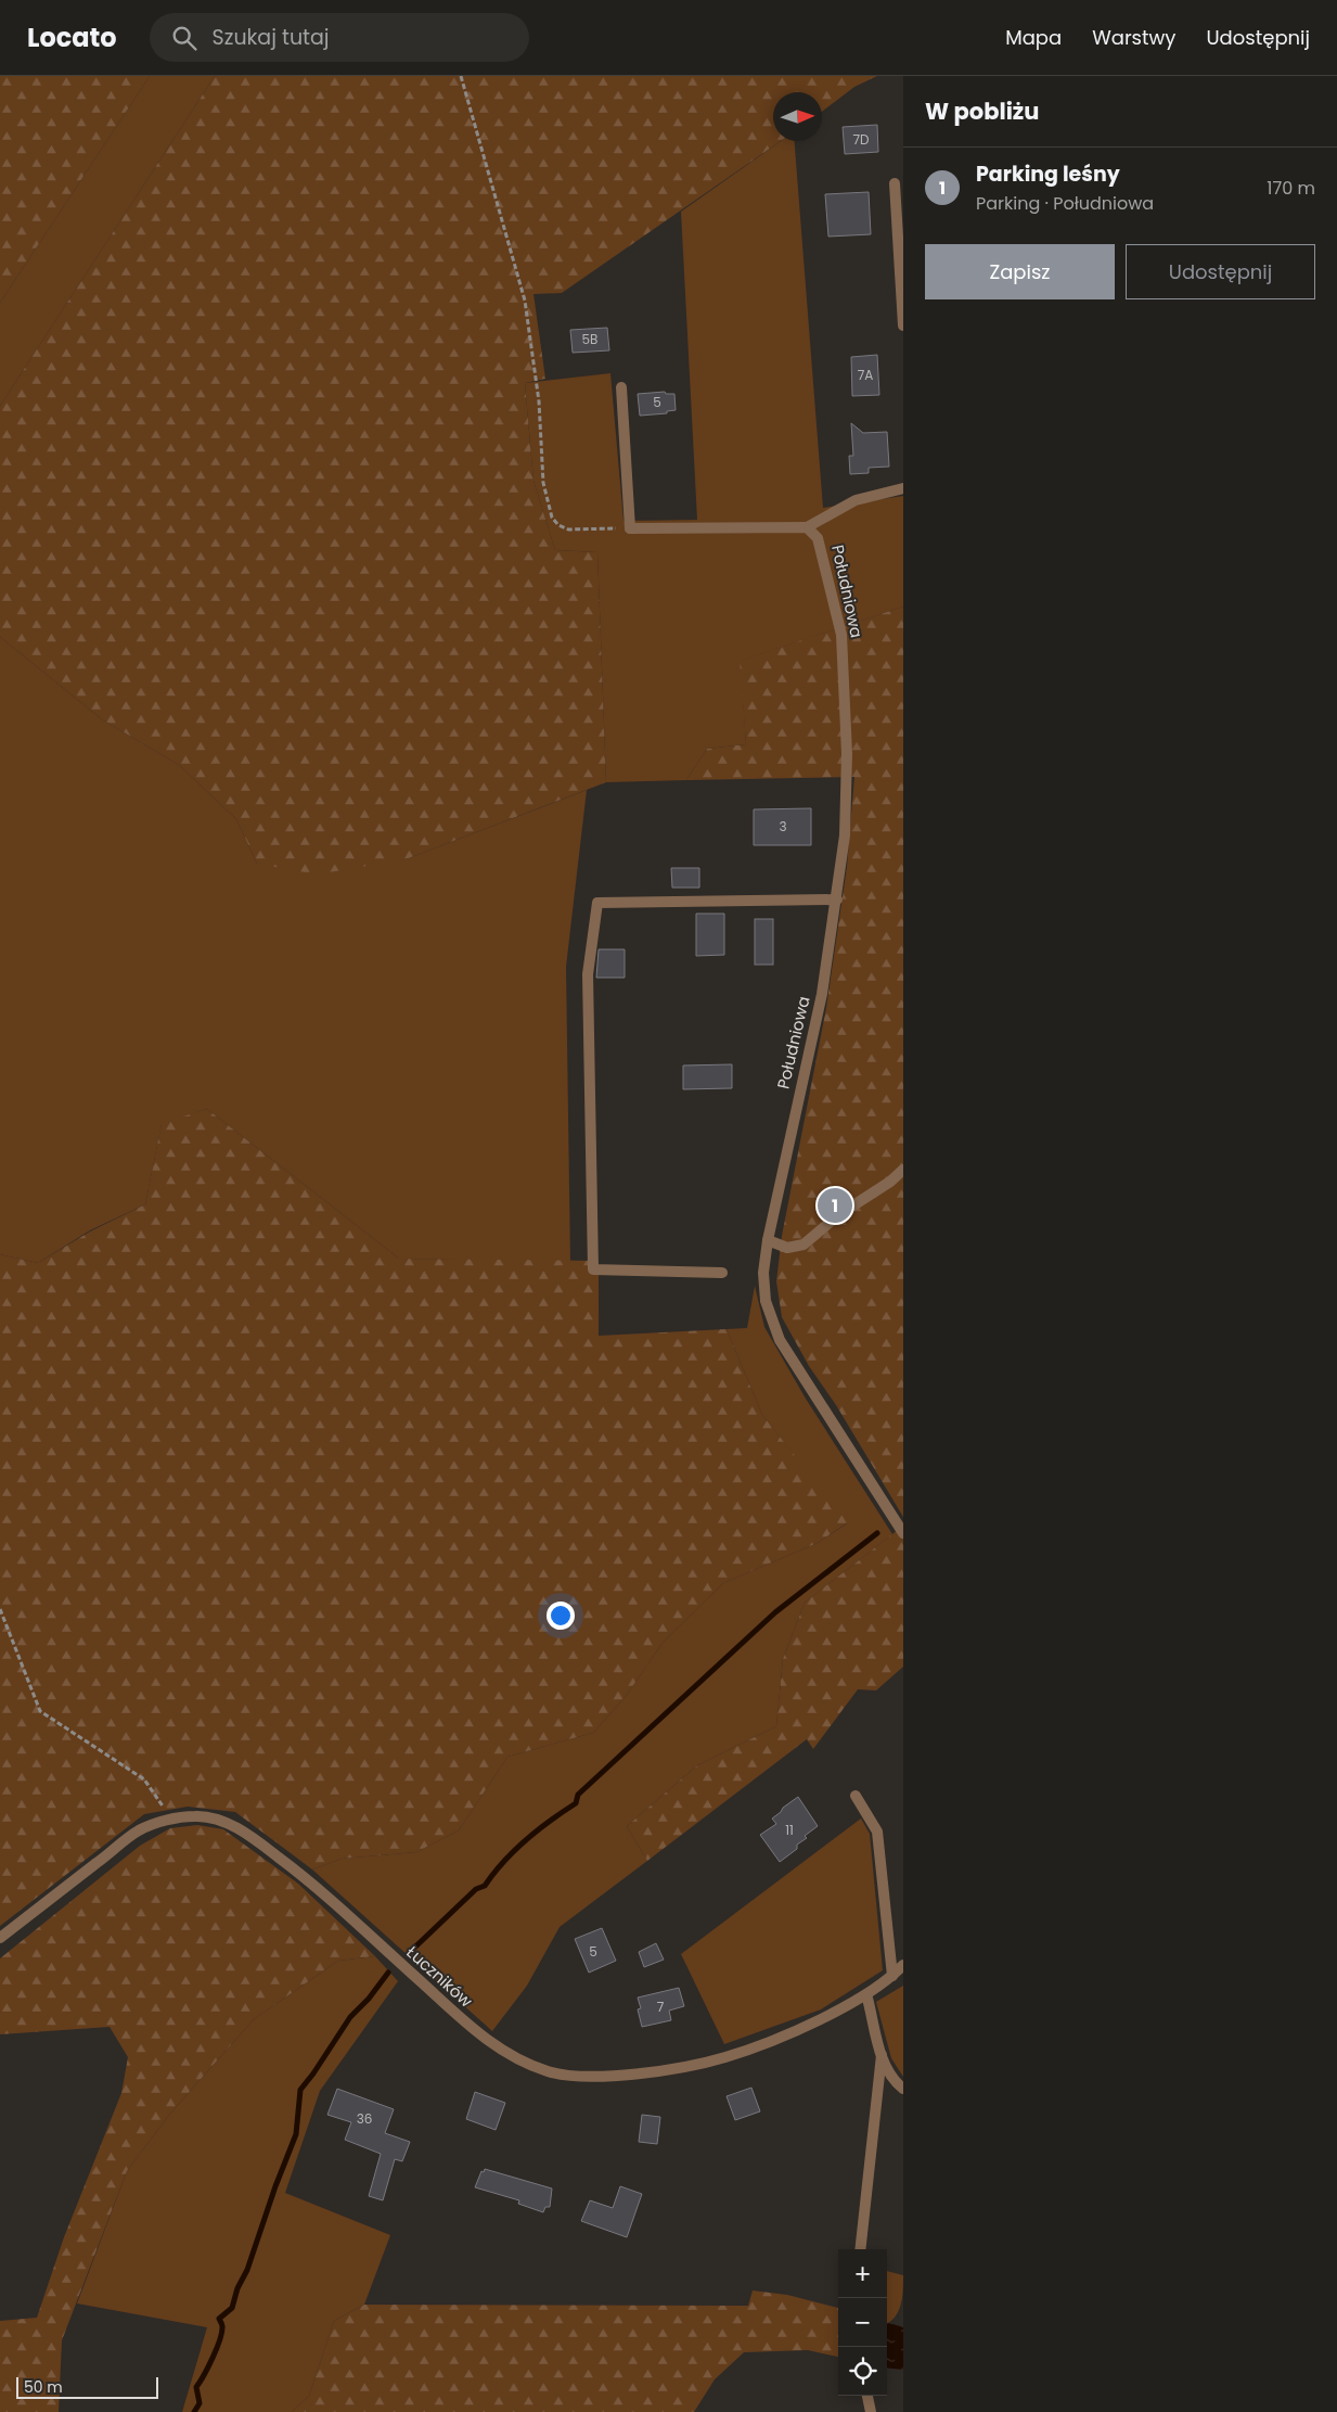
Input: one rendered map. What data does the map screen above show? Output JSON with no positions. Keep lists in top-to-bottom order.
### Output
{
  "streets": {
    "street": ["Południowa", "Łuczników"]
  },
  "house_numbers": [
    "7D",
    "5B",
    "7A",
    "5",
    "3",
    "11",
    "5",
    "7",
    "36"
  ],
  "scale_bar": "50 m",
  "north": "right",
  "page": {
    "header": "Locato",
    "search": "Szukaj tutaj",
    "nav": ["Mapa", "Warstwy", "Udostępnij"],
    "heading": "W pobliżu",
    "list": [
      {
        "mark": "1",
        "name": "Parking leśny",
        "note": "Parking · Południowa",
        "value": "170 m"
      }
    ],
    "buttons": ["Zapisz", "Udostępnij"],
    "pins": "1",
    "map_buttons": ["+", "−"],
    "scale": "50 m"
  }
}
